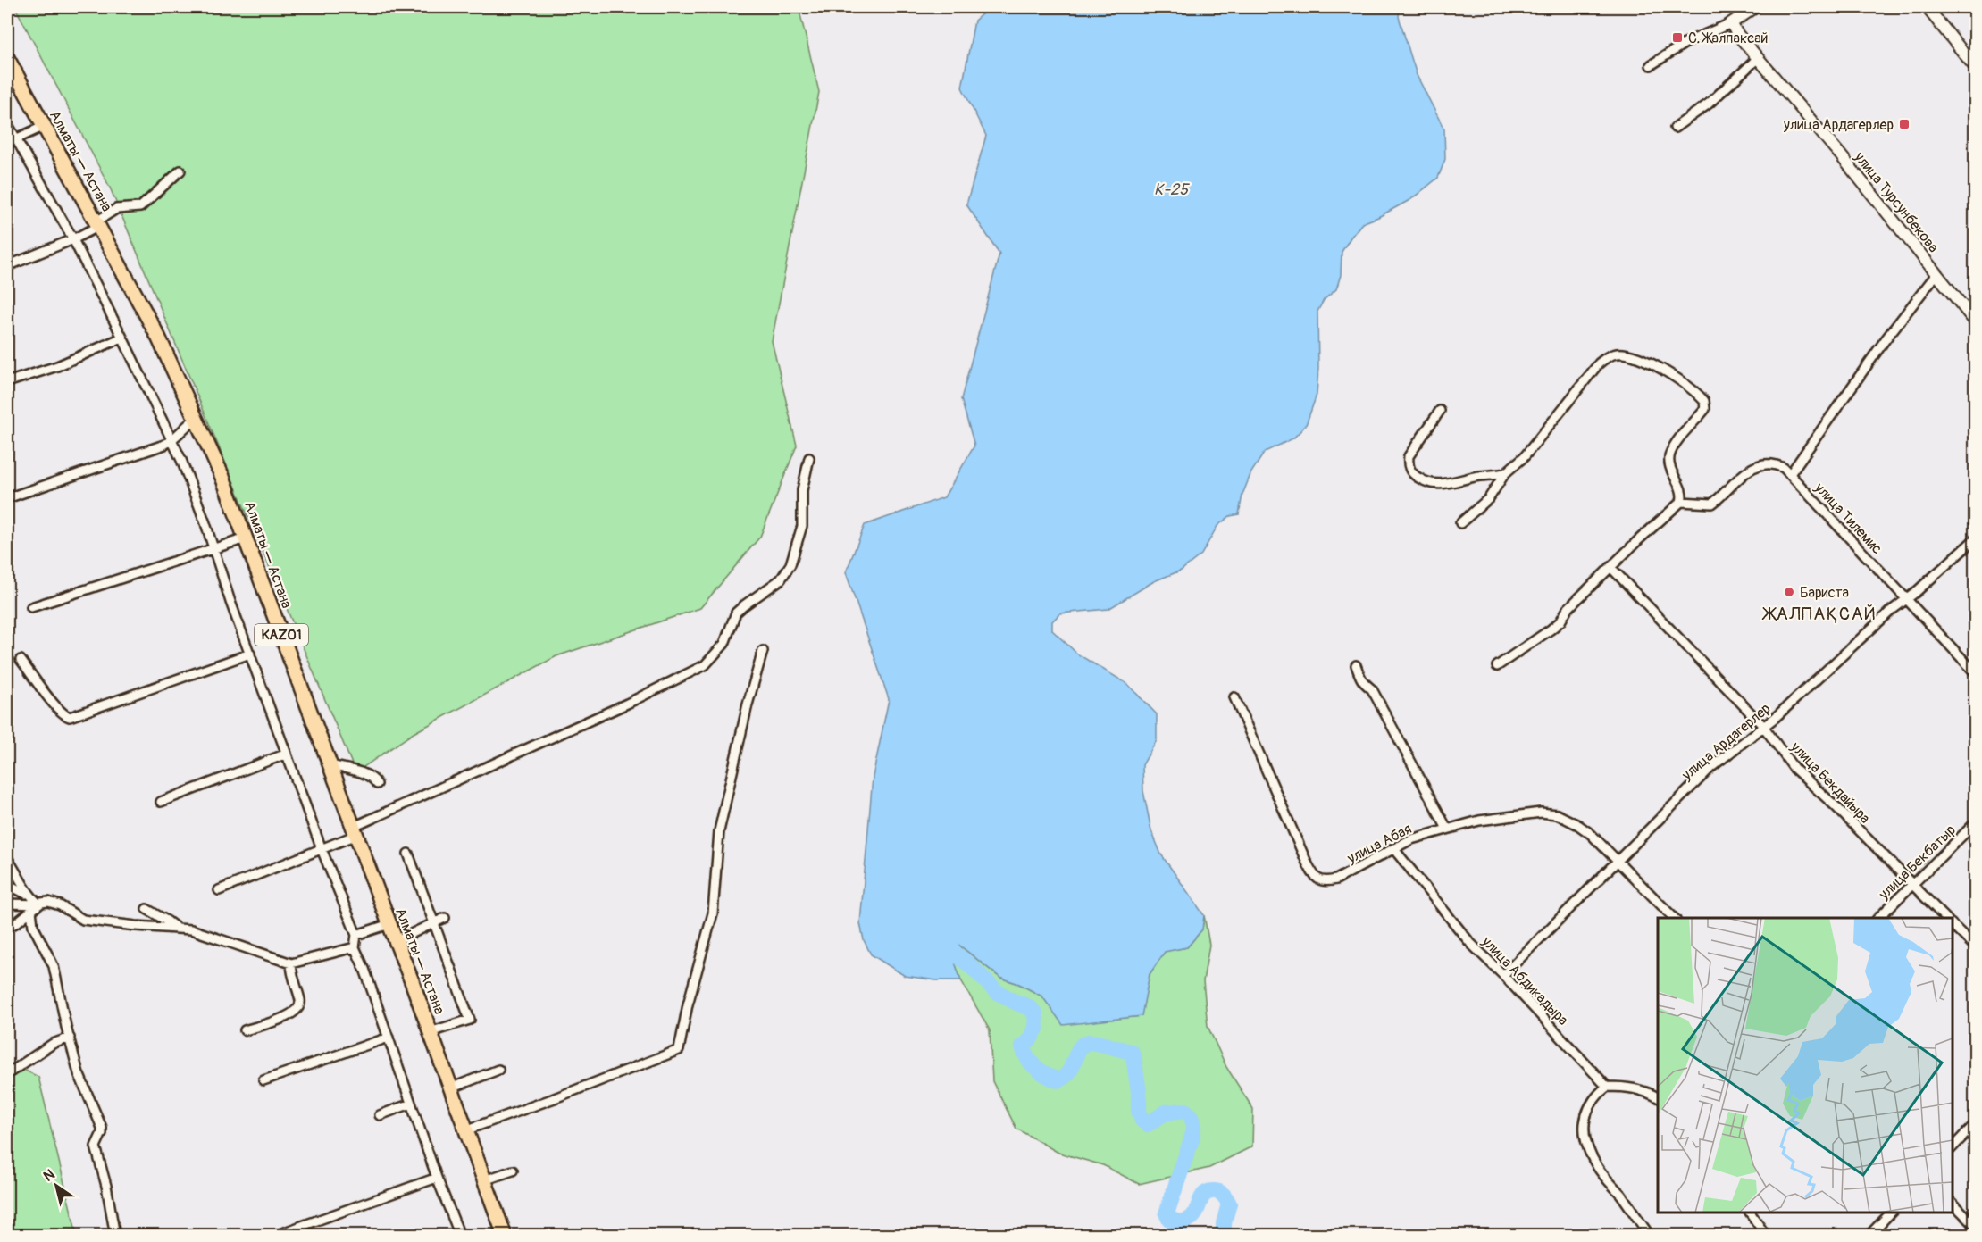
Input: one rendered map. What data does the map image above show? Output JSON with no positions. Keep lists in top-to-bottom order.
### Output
{
  "streets": {
    "highway": ["Алматы — Астана", "KАZ01"],
    "street": [
      "улица Турсунбекова",
      "улица Тилемис",
      "улица Ардагерлер",
      "улица Бекдайыра",
      "улица Абая",
      "улица Бекбатыр",
      "улица Абдикадыра"
    ]
  },
  "crossings": [
    ["улица Тилемис", "улица Ардагерлер"],
    ["улица Ардагерлер", "улица Бекдайыра"],
    ["улица Ардагерлер", "улица Абая"],
    ["улица Ардагерлер", "улица Абдикадыра"],
    ["улица Бекдайыра", "улица Бекбатыр"],
    ["улица Абая", "улица Абдикадыра"]
  ],
  "districts": ["ЖАЛПАҚСАЙ"],
  "water": ["К-25"],
  "places": {
    "transit": ["С. Жалпаксай", "улица Ардагерлер"],
    "other": ["Бариста"]
  },
  "north": "top left"
}
